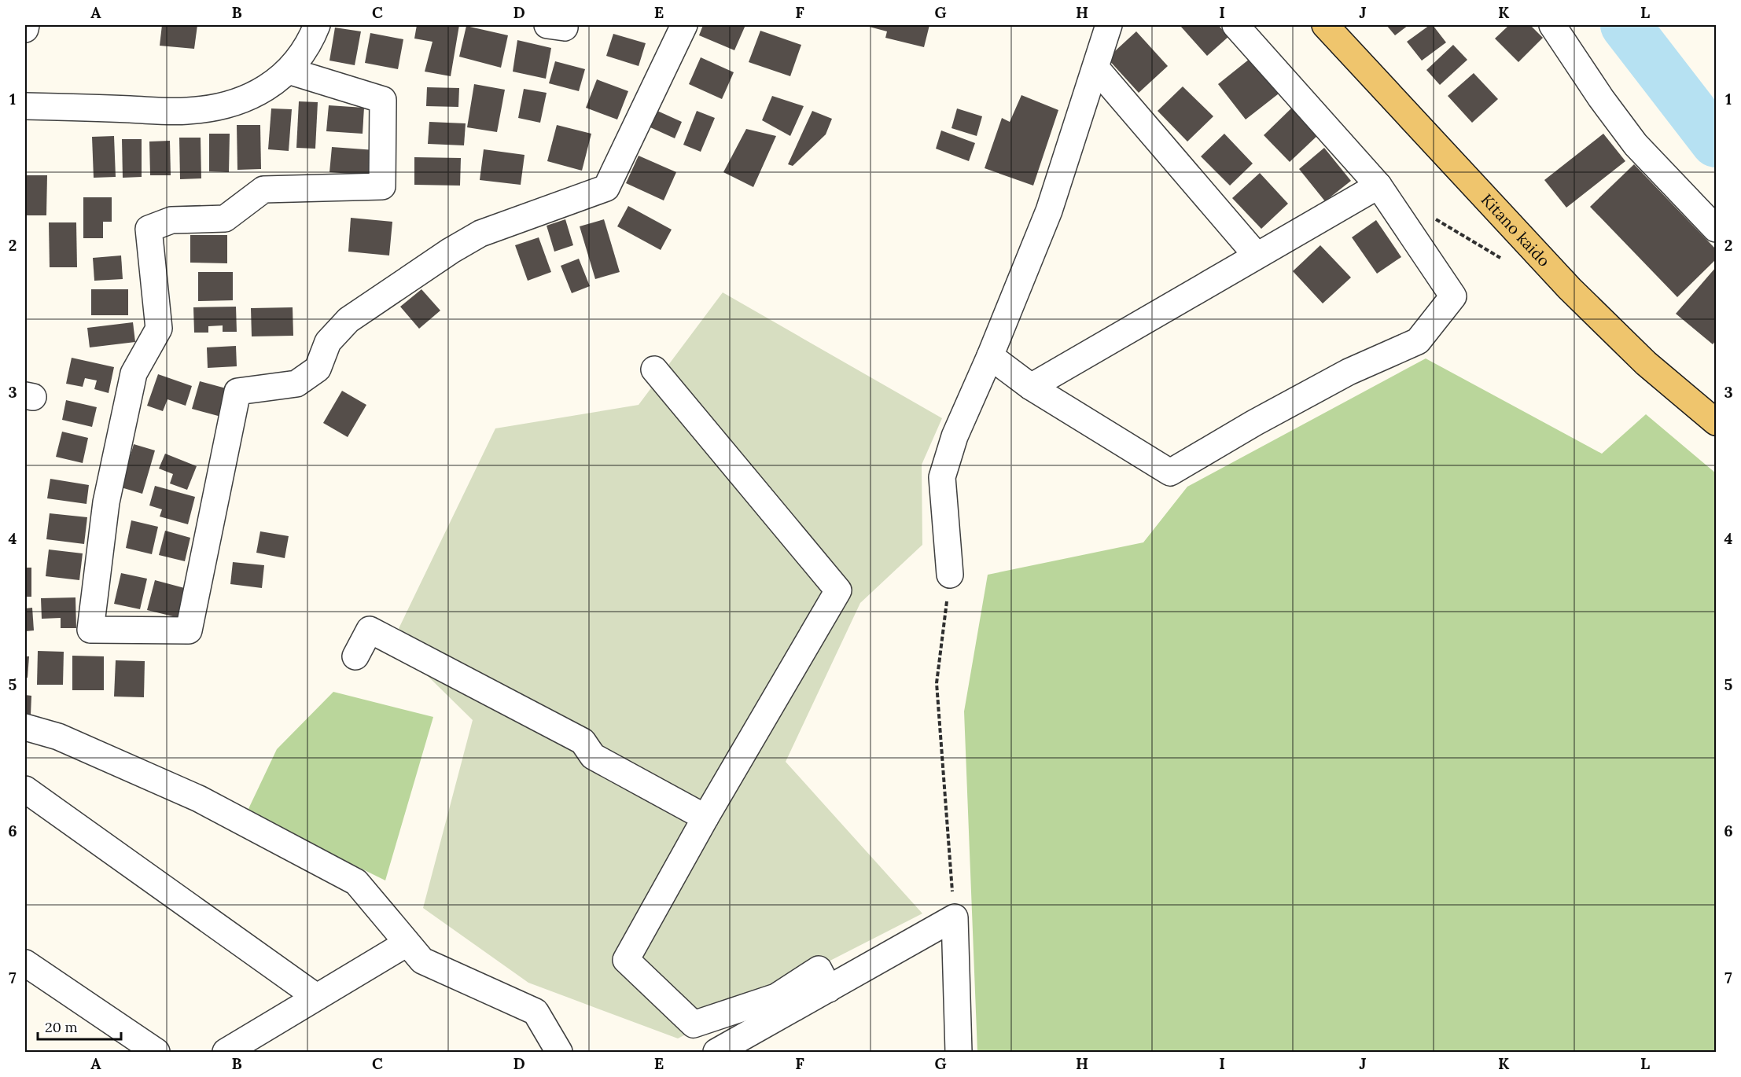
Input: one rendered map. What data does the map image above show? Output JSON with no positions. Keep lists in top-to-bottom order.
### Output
{
  "streets": {
    "main road": ["Kitano kaido"]
  },
  "scale_bar": "20 m",
  "grid": {
    "columns": [
      "A",
      "B",
      "C",
      "D",
      "E",
      "F",
      "G",
      "H",
      "I",
      "J",
      "K",
      "L"
    ],
    "rows": [
      "1",
      "2",
      "3",
      "4",
      "5",
      "6",
      "7"
    ]
  }
}
